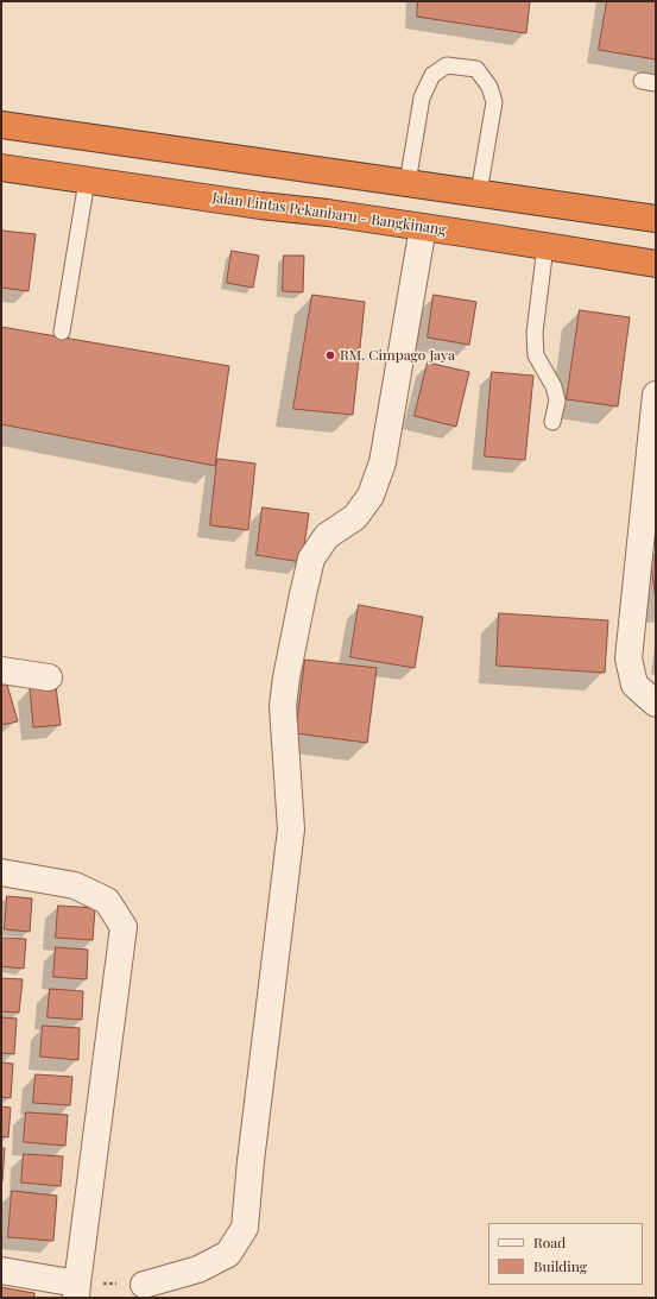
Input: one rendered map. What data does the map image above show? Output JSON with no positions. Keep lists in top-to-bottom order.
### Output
{
  "streets": {
    "highway": ["Jalan Lintas Pekanbaru - Bangkinang"]
  },
  "places": ["RM. Cimpago Jaya"],
  "legend": ["Road", "Building"]
}
